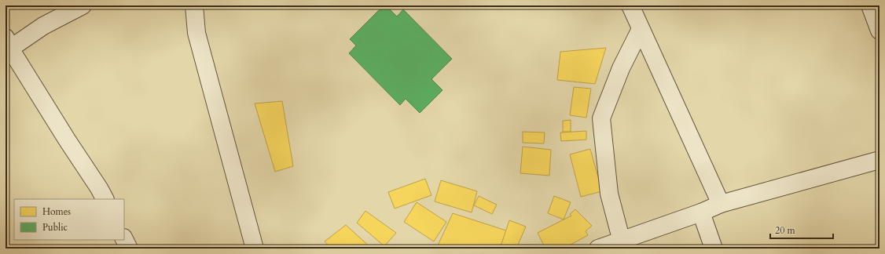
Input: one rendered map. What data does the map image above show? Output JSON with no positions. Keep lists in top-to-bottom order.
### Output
{
  "legend": ["Homes", "Public"],
  "scale_bar": "20 m"
}
